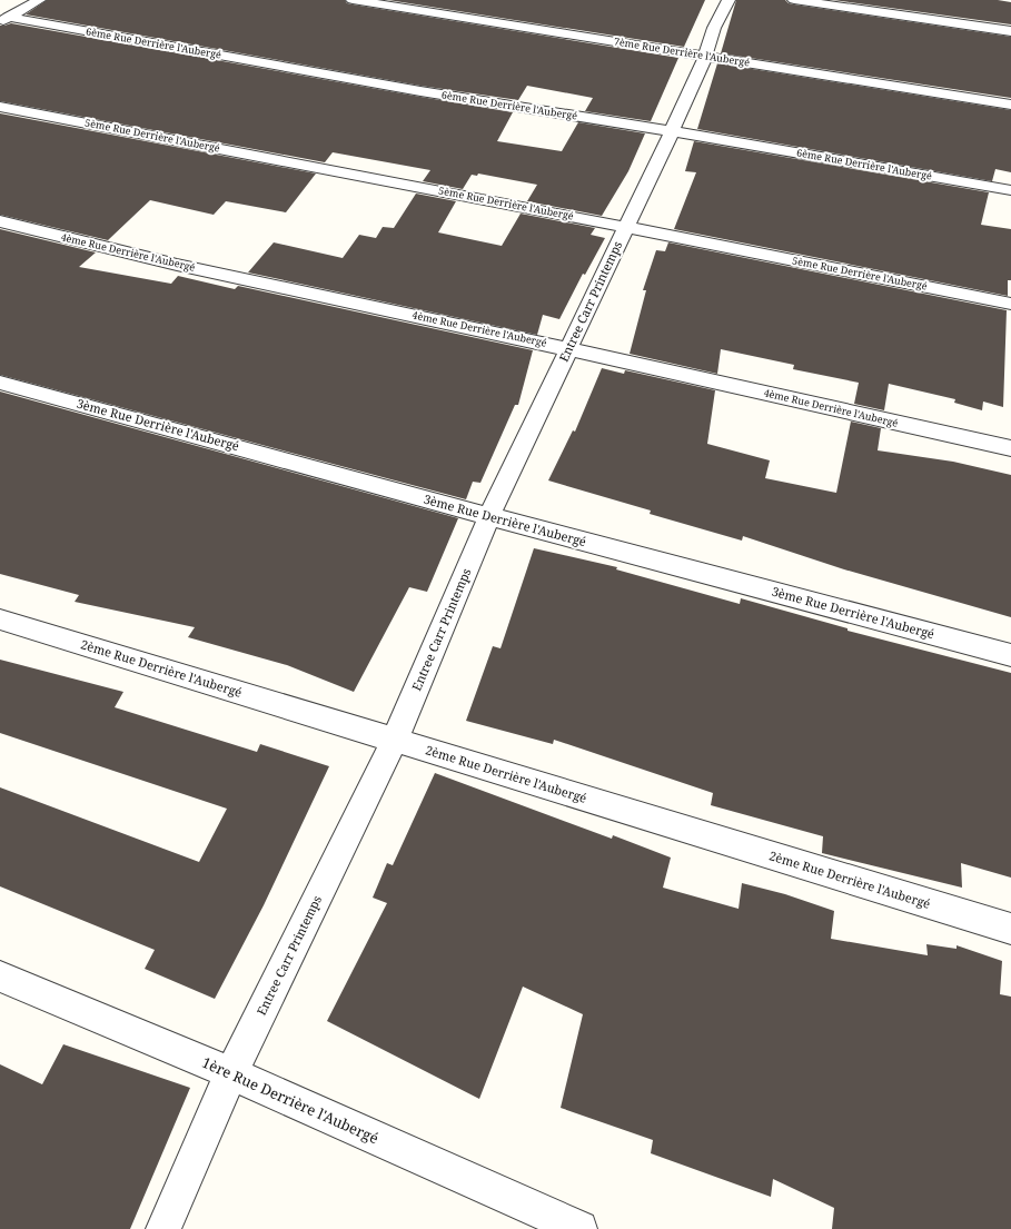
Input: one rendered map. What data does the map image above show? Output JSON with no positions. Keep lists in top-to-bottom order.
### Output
{
  "streets": {
    "street": [
      "6ème Rue Derrière l'Aubergé",
      "7ème Rue Derrière l'Aubergé",
      "5ème Rue Derrière l'Aubergé",
      "4ème Rue Derrière l'Aubergé",
      "Entree Carr Printemps",
      "3ème Rue Derrière l'Aubergé",
      "2ème Rue Derrière l'Aubergé",
      "1ère Rue Derrière l'Aubergé"
    ]
  },
  "crossings": [
    ["6ème Rue Derrière l'Aubergé", "Entree Carr Printemps"],
    ["7ème Rue Derrière l'Aubergé", "Entree Carr Printemps"],
    ["5ème Rue Derrière l'Aubergé", "Entree Carr Printemps"],
    ["4ème Rue Derrière l'Aubergé", "Entree Carr Printemps"],
    ["Entree Carr Printemps", "3ème Rue Derrière l'Aubergé"],
    ["Entree Carr Printemps", "2ème Rue Derrière l'Aubergé"],
    ["Entree Carr Printemps", "1ère Rue Derrière l'Aubergé"]
  ]
}
